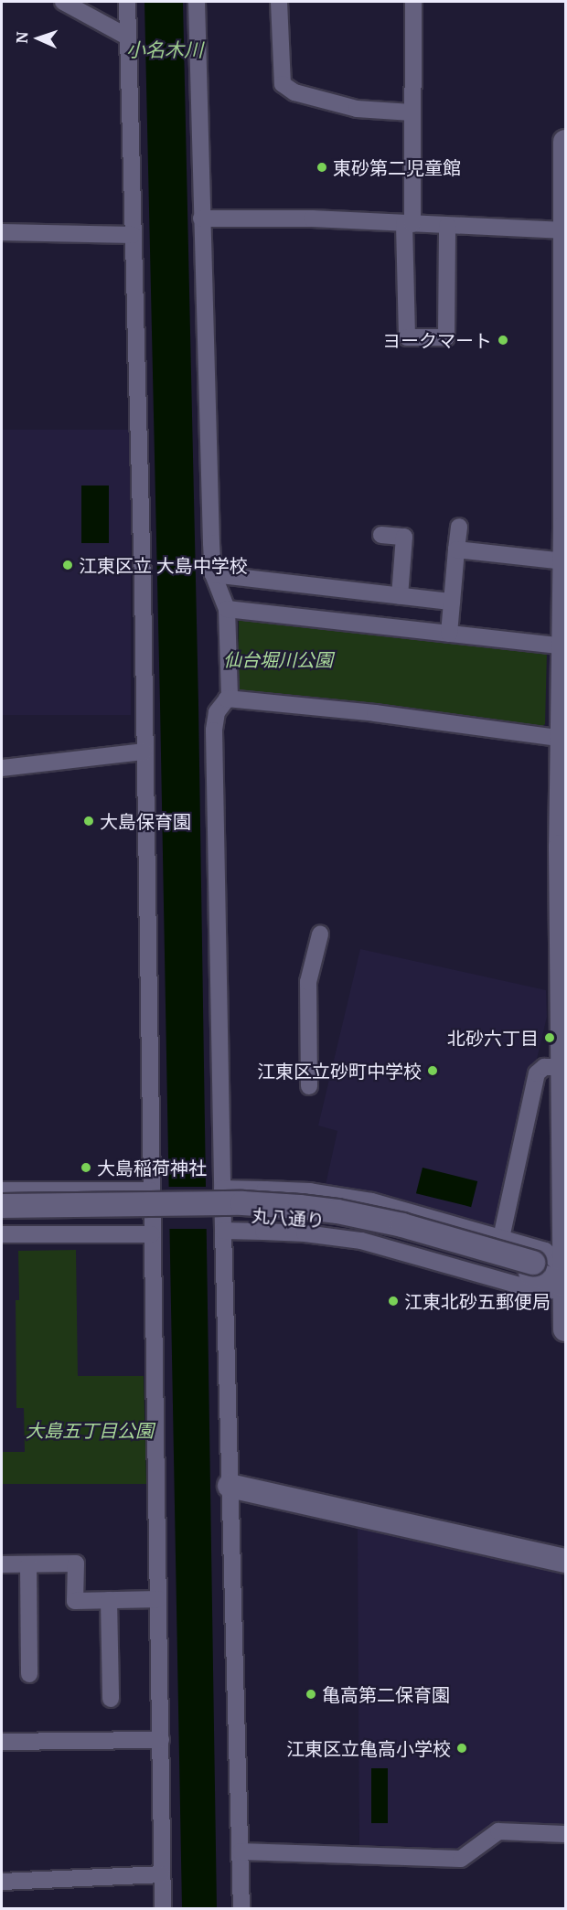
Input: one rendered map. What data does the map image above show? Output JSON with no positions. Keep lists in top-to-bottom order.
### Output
{
  "streets": {
    "street": ["丸八通り"]
  },
  "water": ["小名木川"],
  "parks": ["仙台堀川公園", "大島五丁目公園"],
  "places": [
    "東砂第二児童館",
    "ヨークマート",
    "江東区立 大島中学校",
    "大島保育園",
    "北砂六丁目",
    "江東区立砂町中学校",
    "大島稲荷神社",
    "江東北砂五郵便局",
    "亀高第二保育園",
    "江東区立亀高小学校"
  ],
  "north": "left"
}
